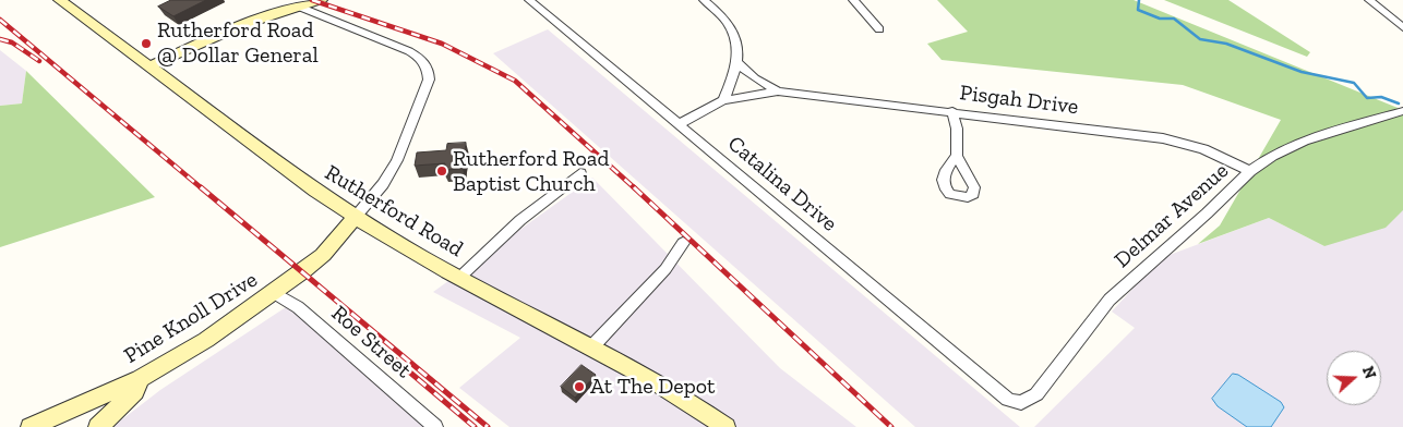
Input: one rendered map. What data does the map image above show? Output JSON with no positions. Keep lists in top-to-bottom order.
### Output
{
  "streets": {
    "street": [
      "Pisgah Drive",
      "Catalina Drive",
      "Rutherford Road",
      "Delmar Avenue",
      "Pine Knoll Drive",
      "Roe Street"
    ]
  },
  "crossings": [
    ["Pisgah Drive", "Catalina Drive"],
    ["Pisgah Drive", "Delmar Avenue"],
    ["Catalina Drive", "Delmar Avenue"],
    ["Rutherford Road", "Pine Knoll Drive"],
    ["Pine Knoll Drive", "Roe Street"]
  ],
  "places": ["Rutherford Road @ Dollar General", "Rutherford Road Baptist Church", "At The Depot"],
  "north": "right"
}
